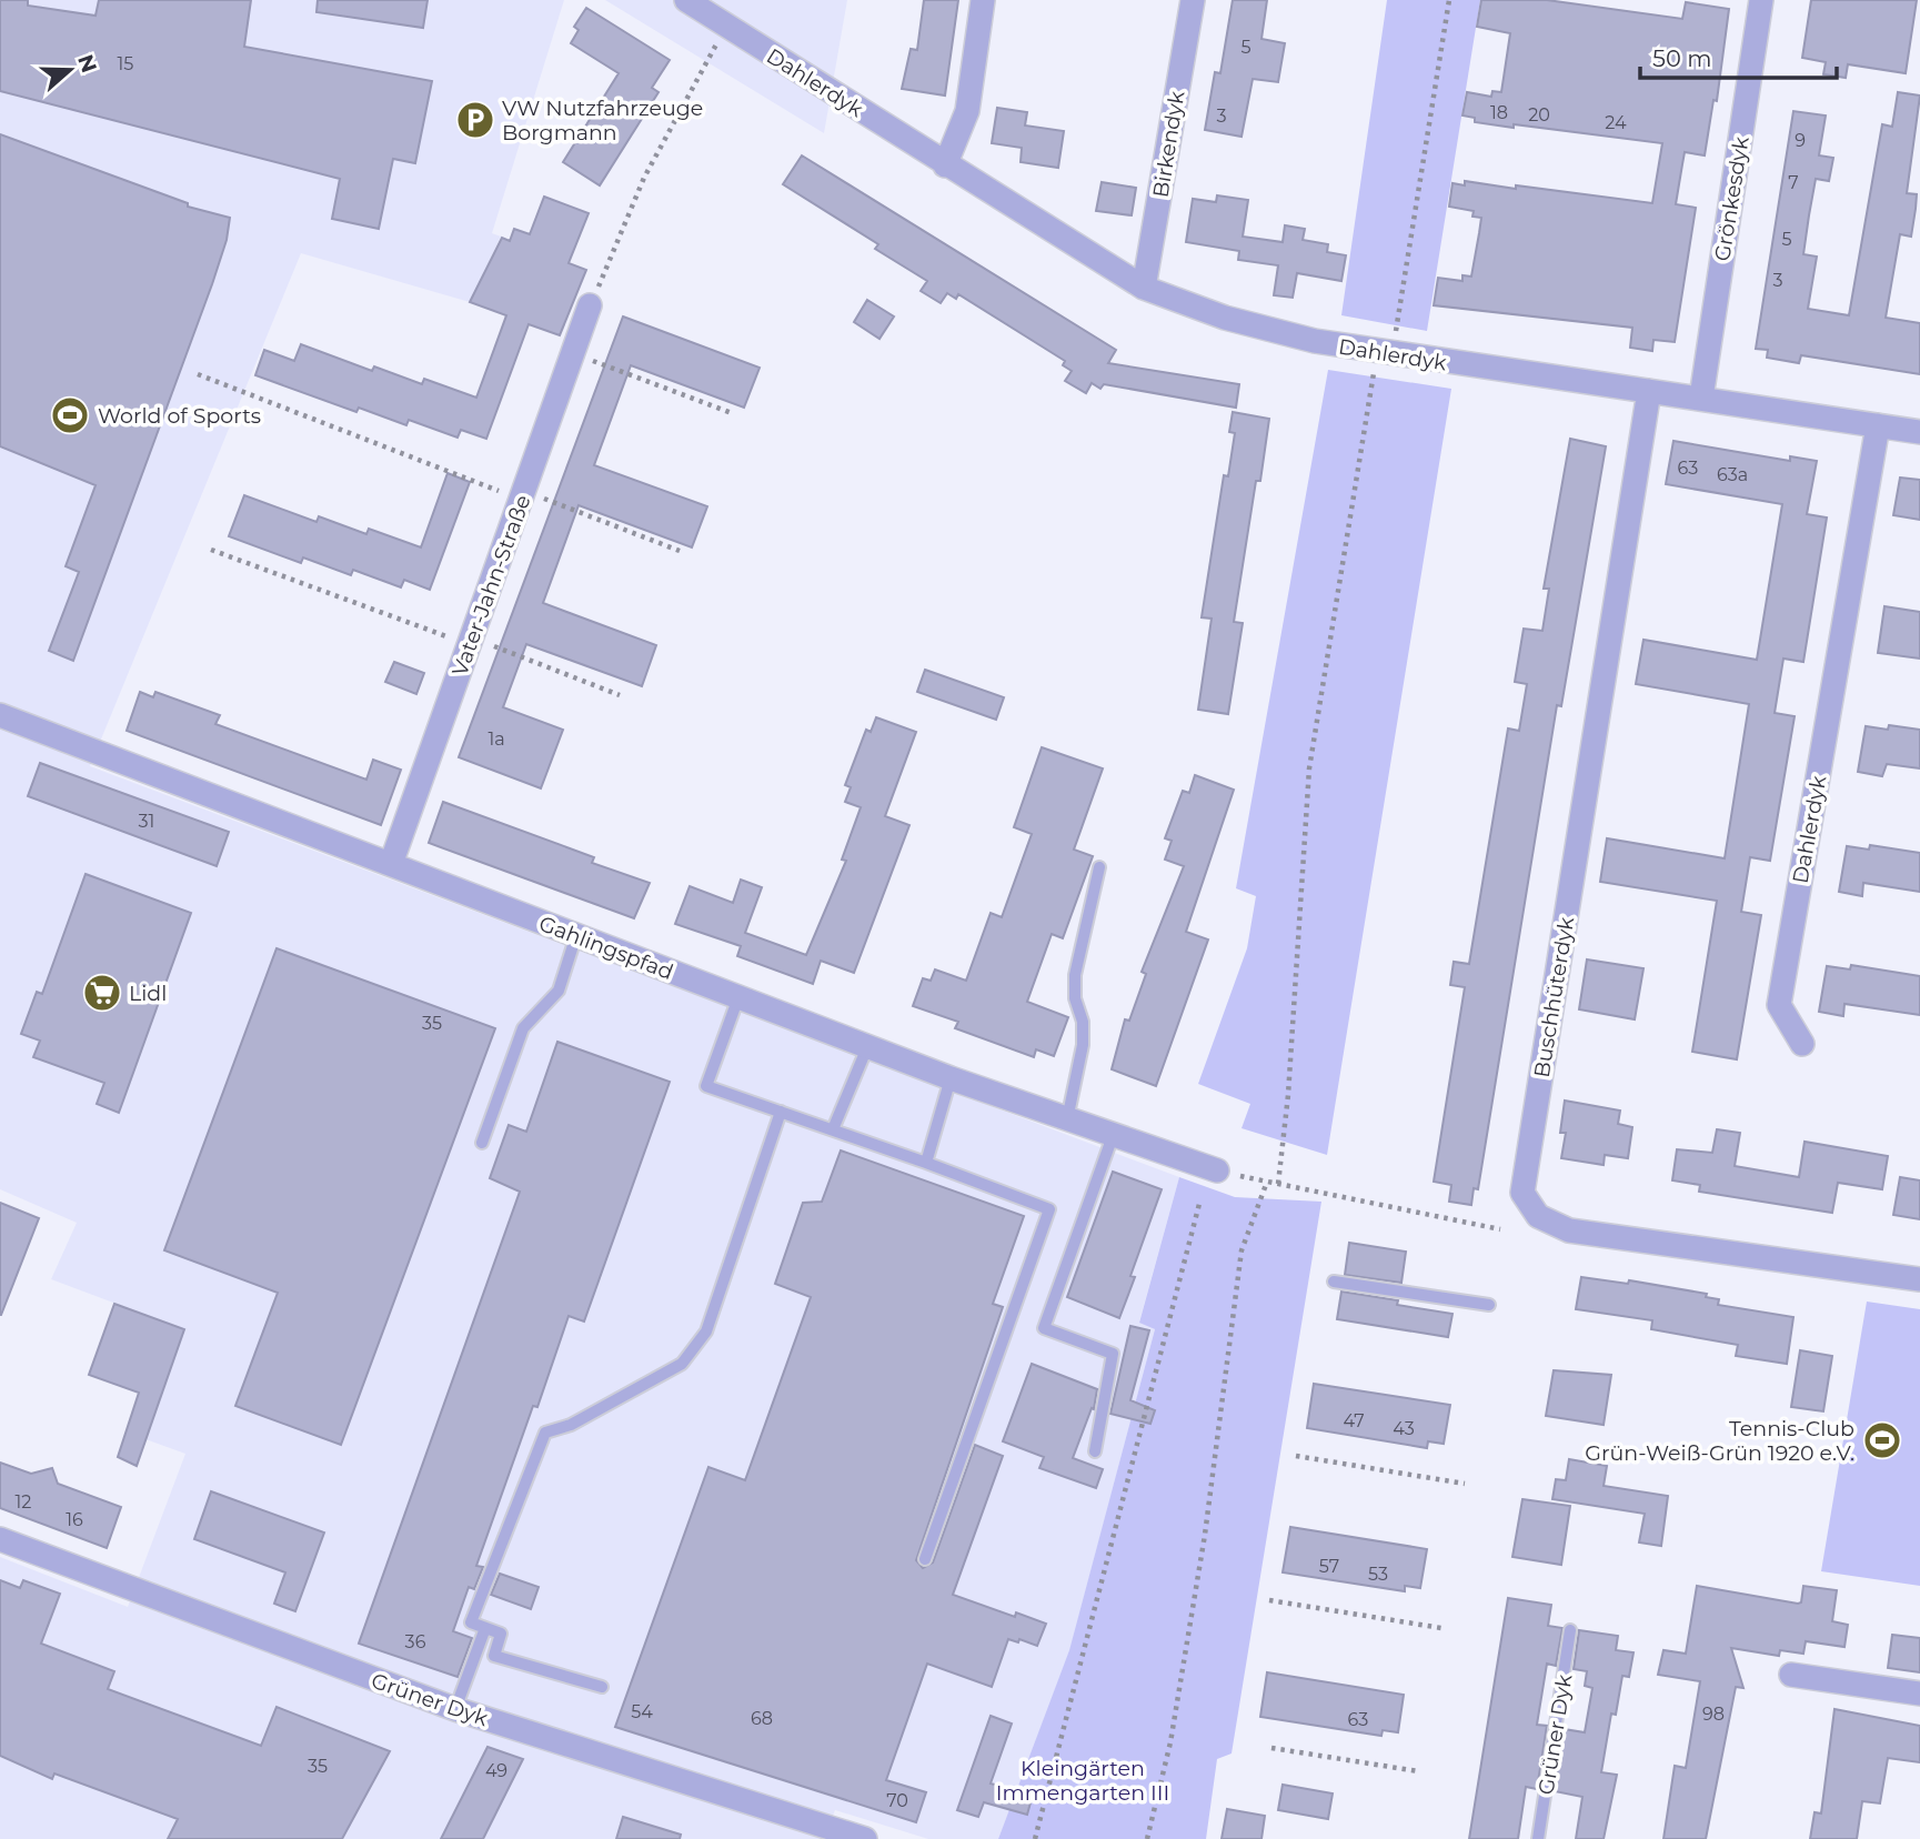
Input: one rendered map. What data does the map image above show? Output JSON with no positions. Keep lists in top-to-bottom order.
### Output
{
  "streets": {
    "street": [
      "Dahlerdyk",
      "Birkendyk",
      "Grönkesdyk",
      "Vater-Jahn-Straße",
      "Gahlingspfad",
      "Buschhüterdyk",
      "Grüner Dyk"
    ]
  },
  "crossings": [
    ["Dahlerdyk", "Birkendyk"],
    ["Dahlerdyk", "Grönkesdyk"],
    ["Dahlerdyk", "Buschhüterdyk"],
    ["Vater-Jahn-Straße", "Gahlingspfad"]
  ],
  "parks": ["Kleingärten Immengarten III"],
  "places": {
    "parking": ["VW Nutzfahrzeuge Borgmann"],
    "sports": ["World of Sports", "Tennis-Club Grün-Weiß-Grün 1920 e.V."],
    "supermarket": ["Lidl"]
  },
  "house_numbers": [
    "5",
    "15",
    "18",
    "20",
    "3",
    "24",
    "9",
    "7",
    "5",
    "3",
    "63",
    "63a",
    "1a",
    "31",
    "35",
    "47",
    "43",
    "12",
    "16",
    "57",
    "53",
    "36",
    "54",
    "98",
    "68",
    "63",
    "35",
    "49",
    "70"
  ],
  "scale_bar": "50 m",
  "north": "right"
}
